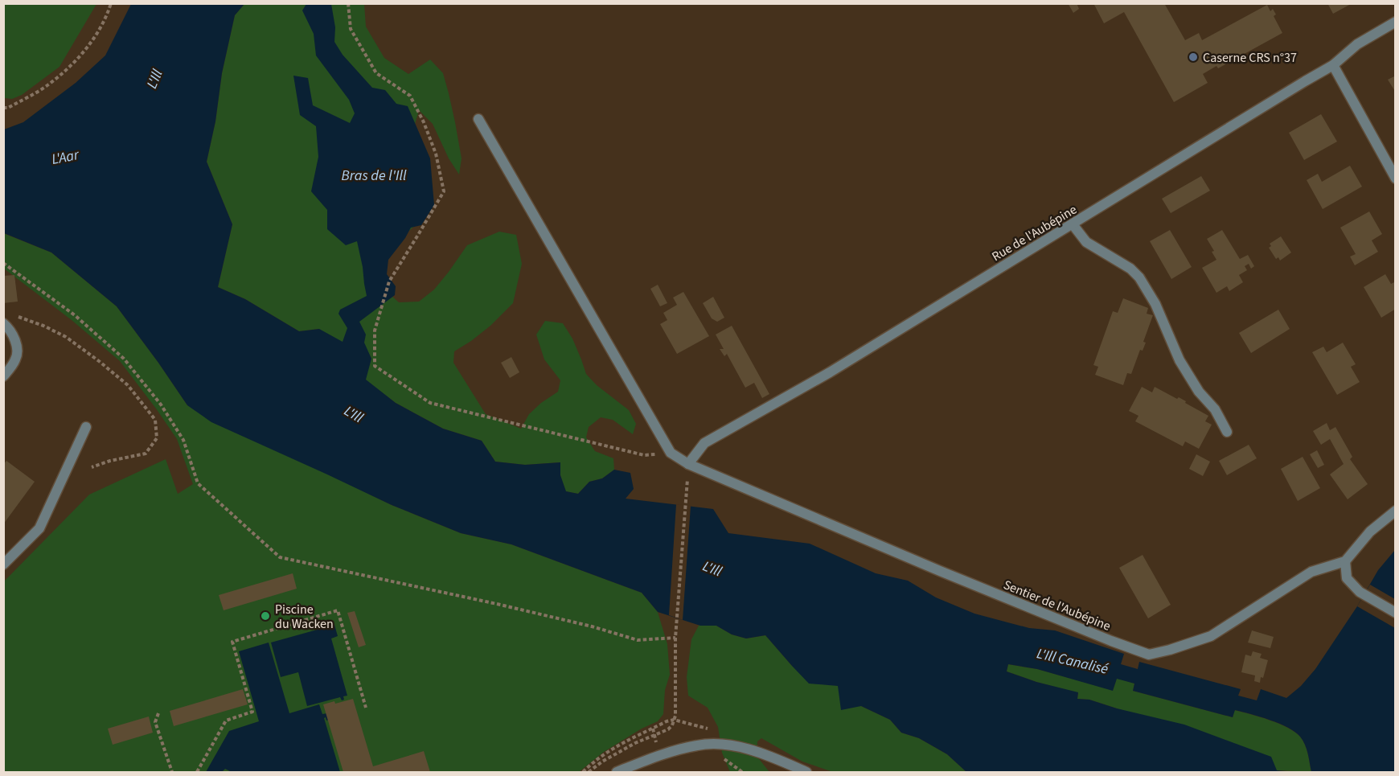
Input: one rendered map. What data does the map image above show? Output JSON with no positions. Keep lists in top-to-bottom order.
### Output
{
  "streets": {
    "street": ["Rue de l'Aubépine", "Sentier de l'Aubépine"]
  },
  "crossings": [
    ["Rue de l'Aubépine", "Sentier de l'Aubépine"]
  ],
  "water": [
    "L'Ill",
    "L'Aar",
    "Bras de l'Ill",
    "L'Ill Canalisé"
  ],
  "places": ["Caserne CRS n°37", "Piscine du Wacken"]
}
